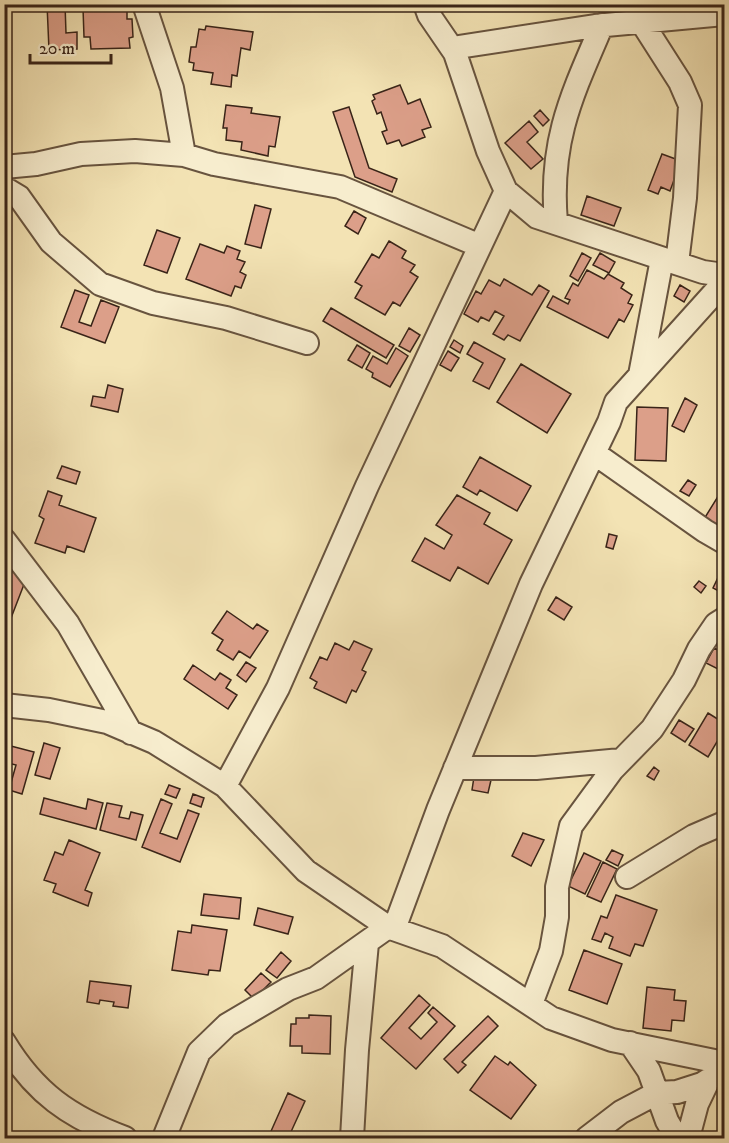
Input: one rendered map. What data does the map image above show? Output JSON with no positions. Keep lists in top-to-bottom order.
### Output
{
  "scale_bar": "20 m"
}
